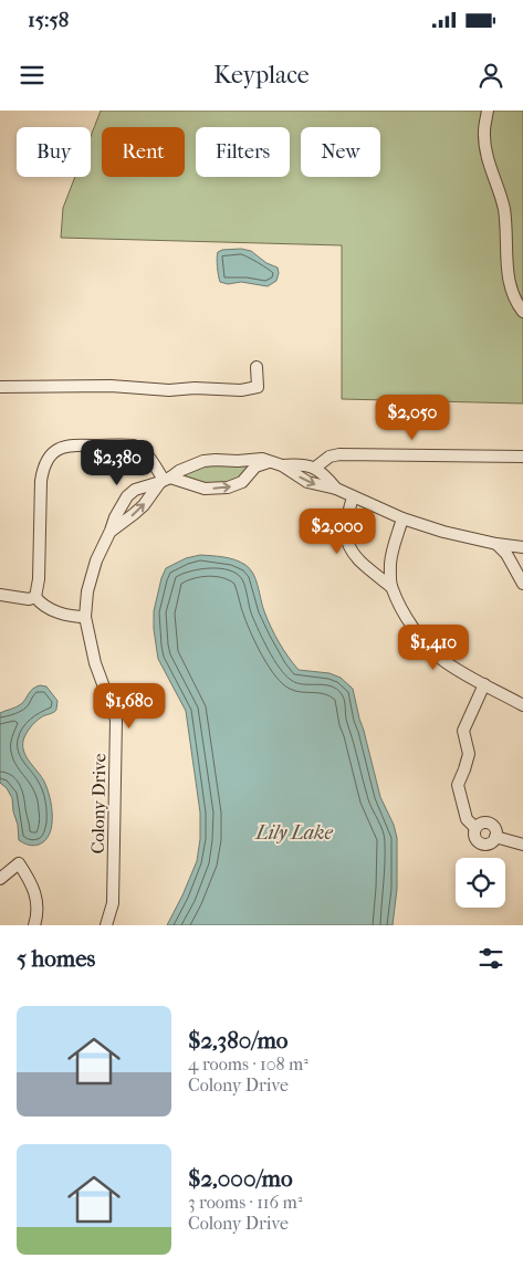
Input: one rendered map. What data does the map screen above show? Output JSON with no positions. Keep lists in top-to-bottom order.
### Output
{
  "streets": {
    "street": ["Colony Drive"]
  },
  "water": ["Lily Lake"],
  "page": {
    "status": "15:58",
    "header": "Keyplace",
    "chip": [
      "Buy",
      "Rent",
      "Filters",
      "New"
    ],
    "price": [
      "$2,050",
      "$2,380",
      "$2,000",
      "$1,410",
      "$1,680"
    ],
    "heading": "5 homes",
    "list": [
      {
        "name": "$2,380/mo",
        "note": "4 rooms · 108 m² · Colony Drive"
      },
      {
        "name": "$2,000/mo",
        "note": "3 rooms · 116 m² · Colony Drive"
      }
    ]
  }
}
